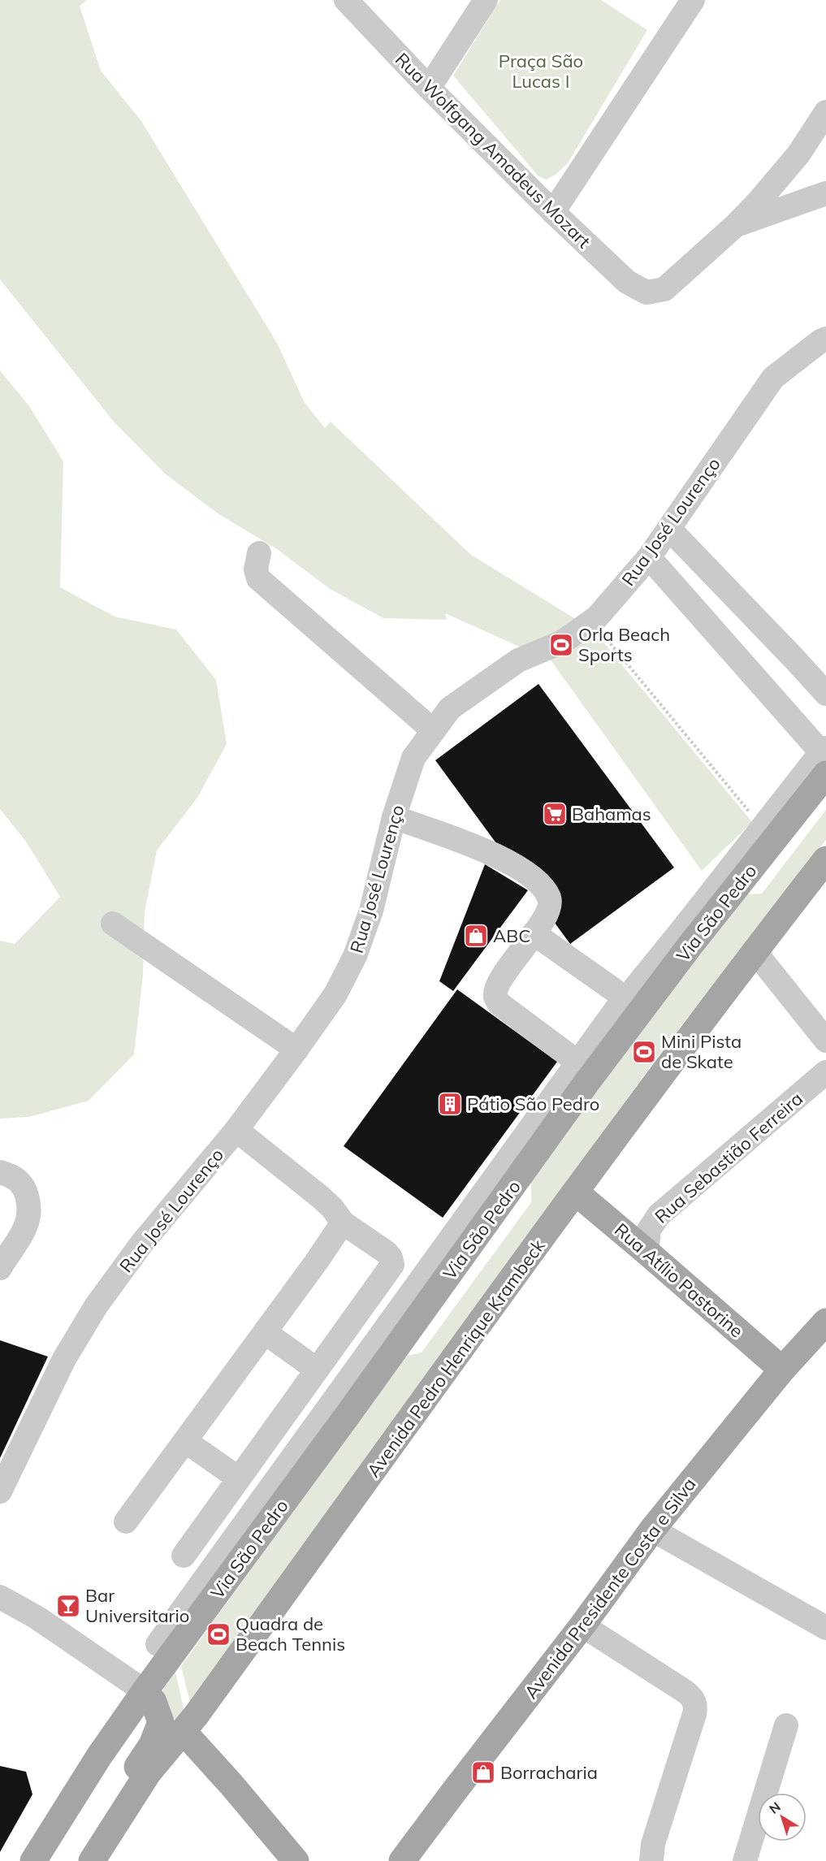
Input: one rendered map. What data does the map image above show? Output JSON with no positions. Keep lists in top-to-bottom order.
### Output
{
  "streets": {
    "main road": [
      "Via São Pedro",
      "Rua Atílio Pastorine",
      "Avenida Pedro Henrique Krambeck",
      "Avenida Presidente Costa e Silva"
    ],
    "street": ["Rua Wolfgang Amadeus Mozart", "Rua José Lourenço", "Rua Sebastião Ferreira"]
  },
  "crossings": [
    ["Rua Sebastião Ferreira", "Rua Atílio Pastorine"],
    ["Rua Atílio Pastorine", "Avenida Pedro Henrique Krambeck"],
    ["Rua Atílio Pastorine", "Avenida Presidente Costa e Silva"]
  ],
  "parks": ["Praça São Lucas I"],
  "places": {
    "sports": ["Orla Beach Sports", "Mini Pista de Skate", "Quadra de Beach Tennis"],
    "supermarket": ["Bahamas"],
    "shop": ["ABC", "Borracharia"],
    "building": ["Pátio São Pedro"],
    "bar": ["Bar Universitario"]
  },
  "north": "top left"
}
